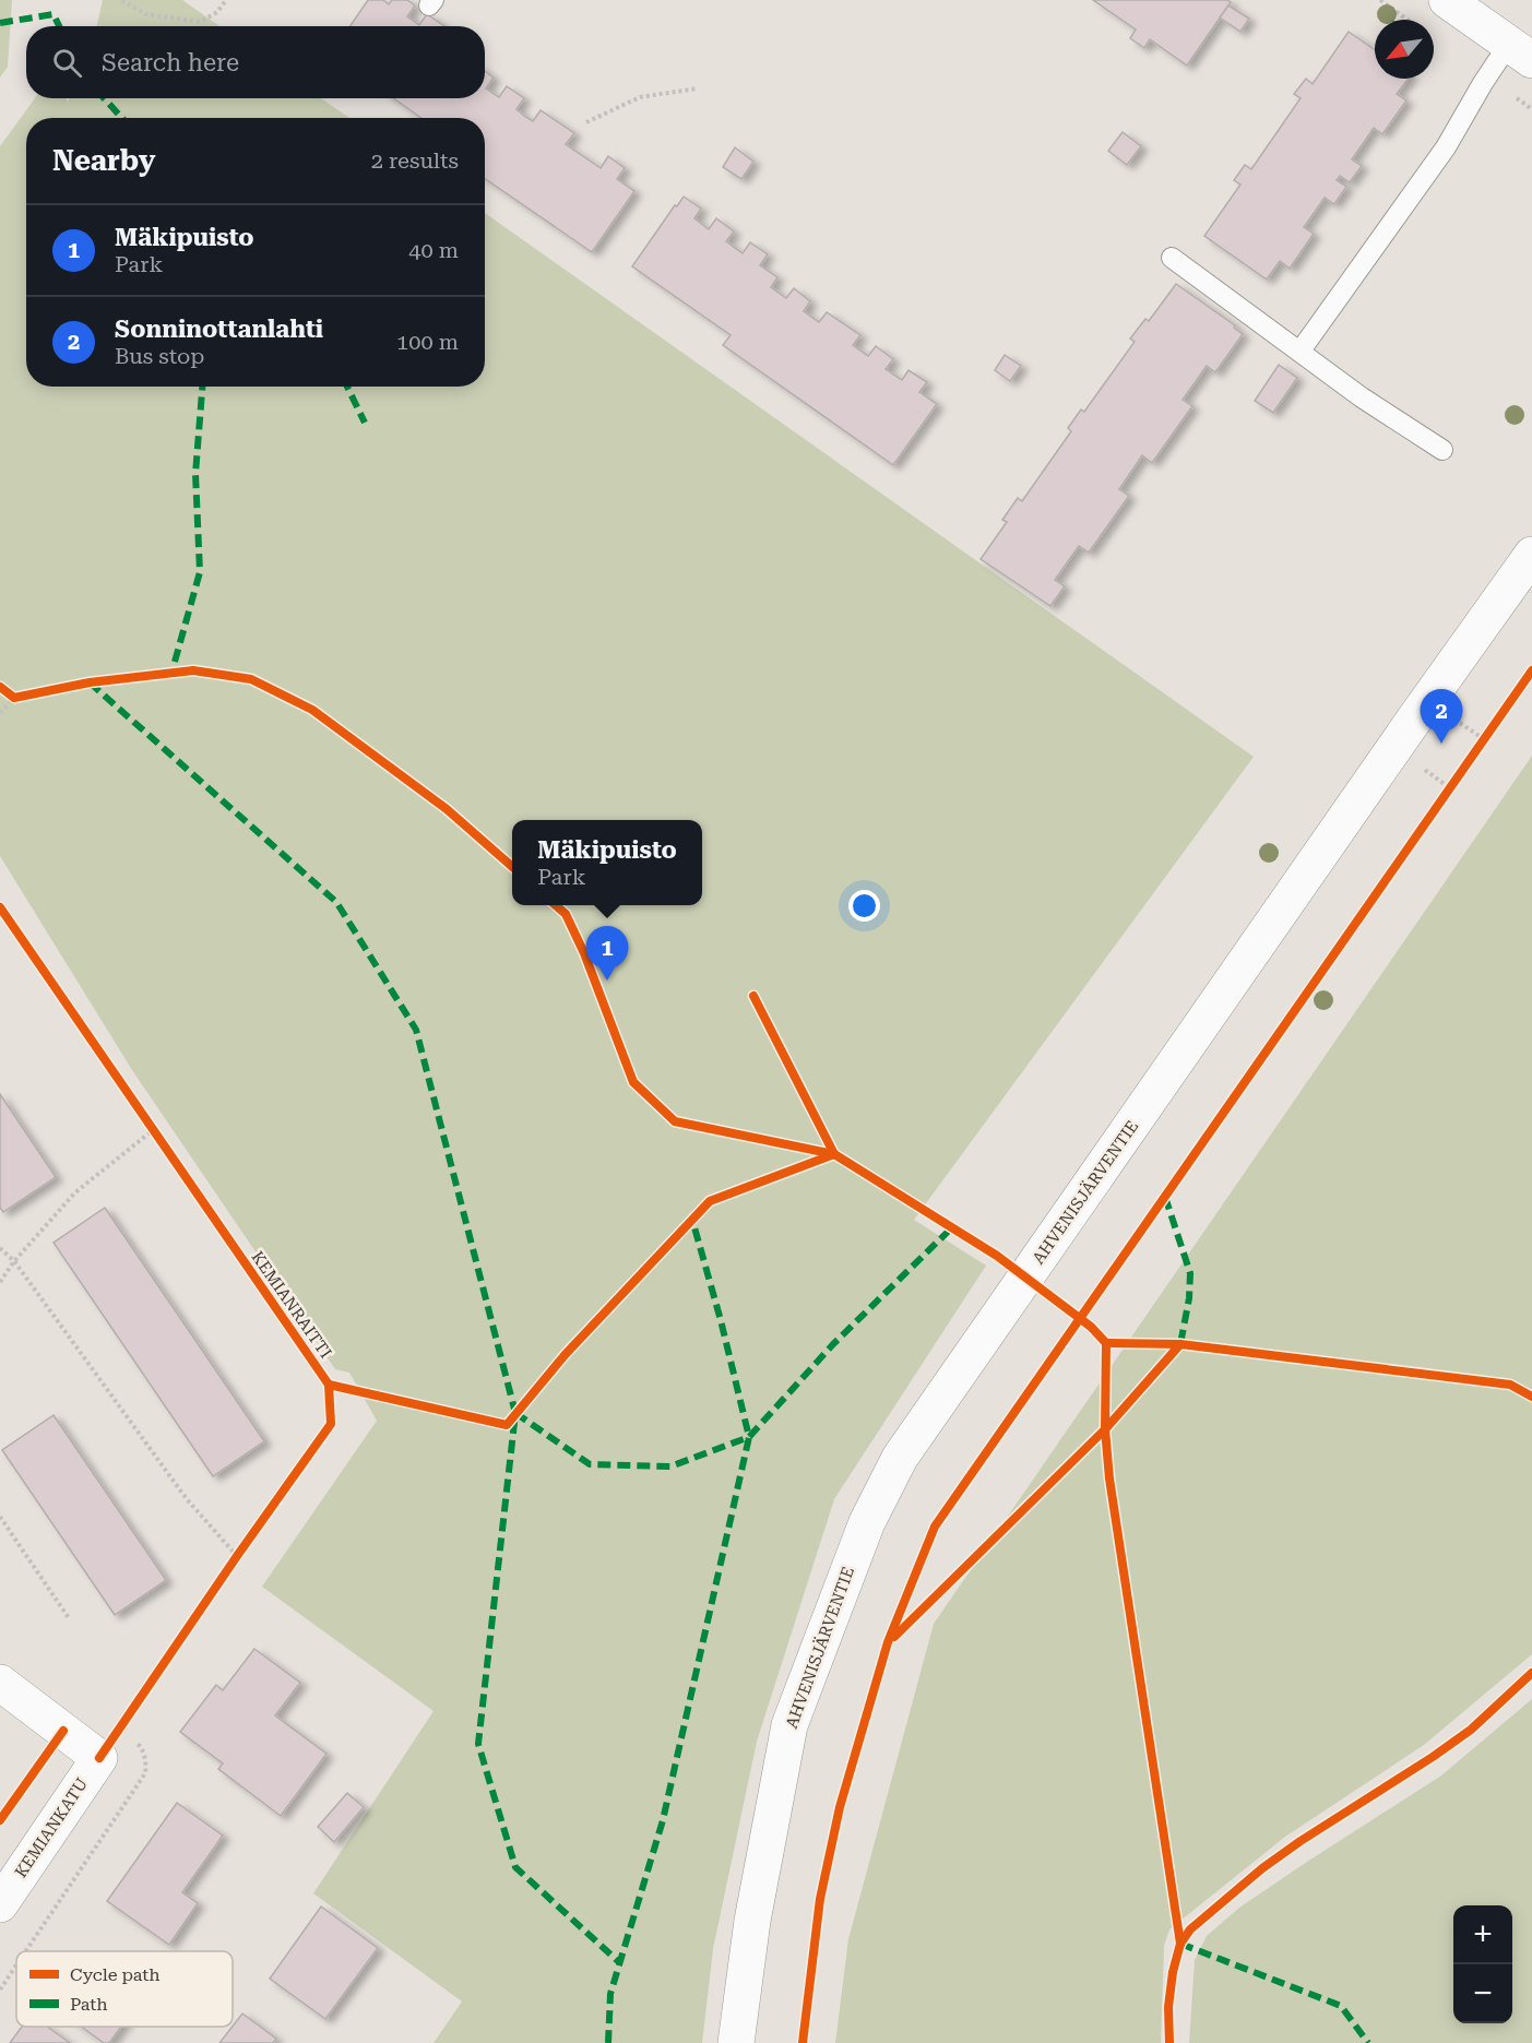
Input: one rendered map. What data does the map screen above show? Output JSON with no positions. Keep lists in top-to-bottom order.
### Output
{
  "streets": {
    "main road": ["AHVENISJÄRVENTIE", "KEMIANKATU"],
    "cycle path": ["KEMIANRAITTI"]
  },
  "legend": ["Cycle path", "Path"],
  "north": "bottom left",
  "page": {
    "search": "Search here",
    "heading": ["Nearby", "2 results"],
    "list": [
      {
        "mark": "1",
        "name": "Mäkipuisto",
        "note": "Park",
        "value": "40 m"
      },
      {
        "mark": "2",
        "name": "Sonninottanlahti",
        "note": "Bus stop",
        "value": "100 m"
      }
    ],
    "pins": ["2", "1"],
    "popup": ["Mäkipuisto", "Park"],
    "map_buttons": ["+", "−"]
  }
}
